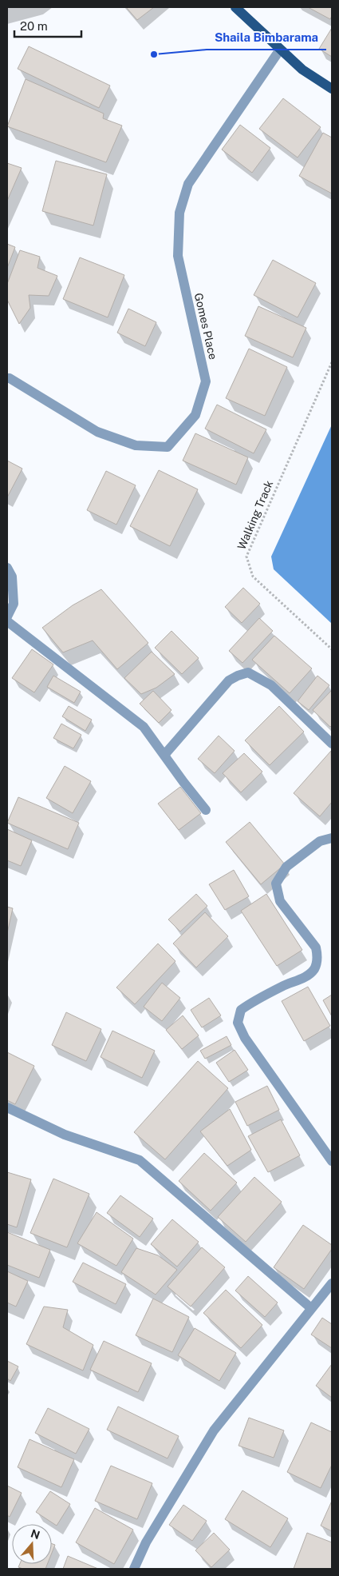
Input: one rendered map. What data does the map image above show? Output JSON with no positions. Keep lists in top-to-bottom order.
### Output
{
  "streets": {
    "street": ["Gomes Place"],
    "path": ["Walking Track"]
  },
  "places": ["Shaila Bimbarama"],
  "scale_bar": "20 m",
  "north": "top"
}
